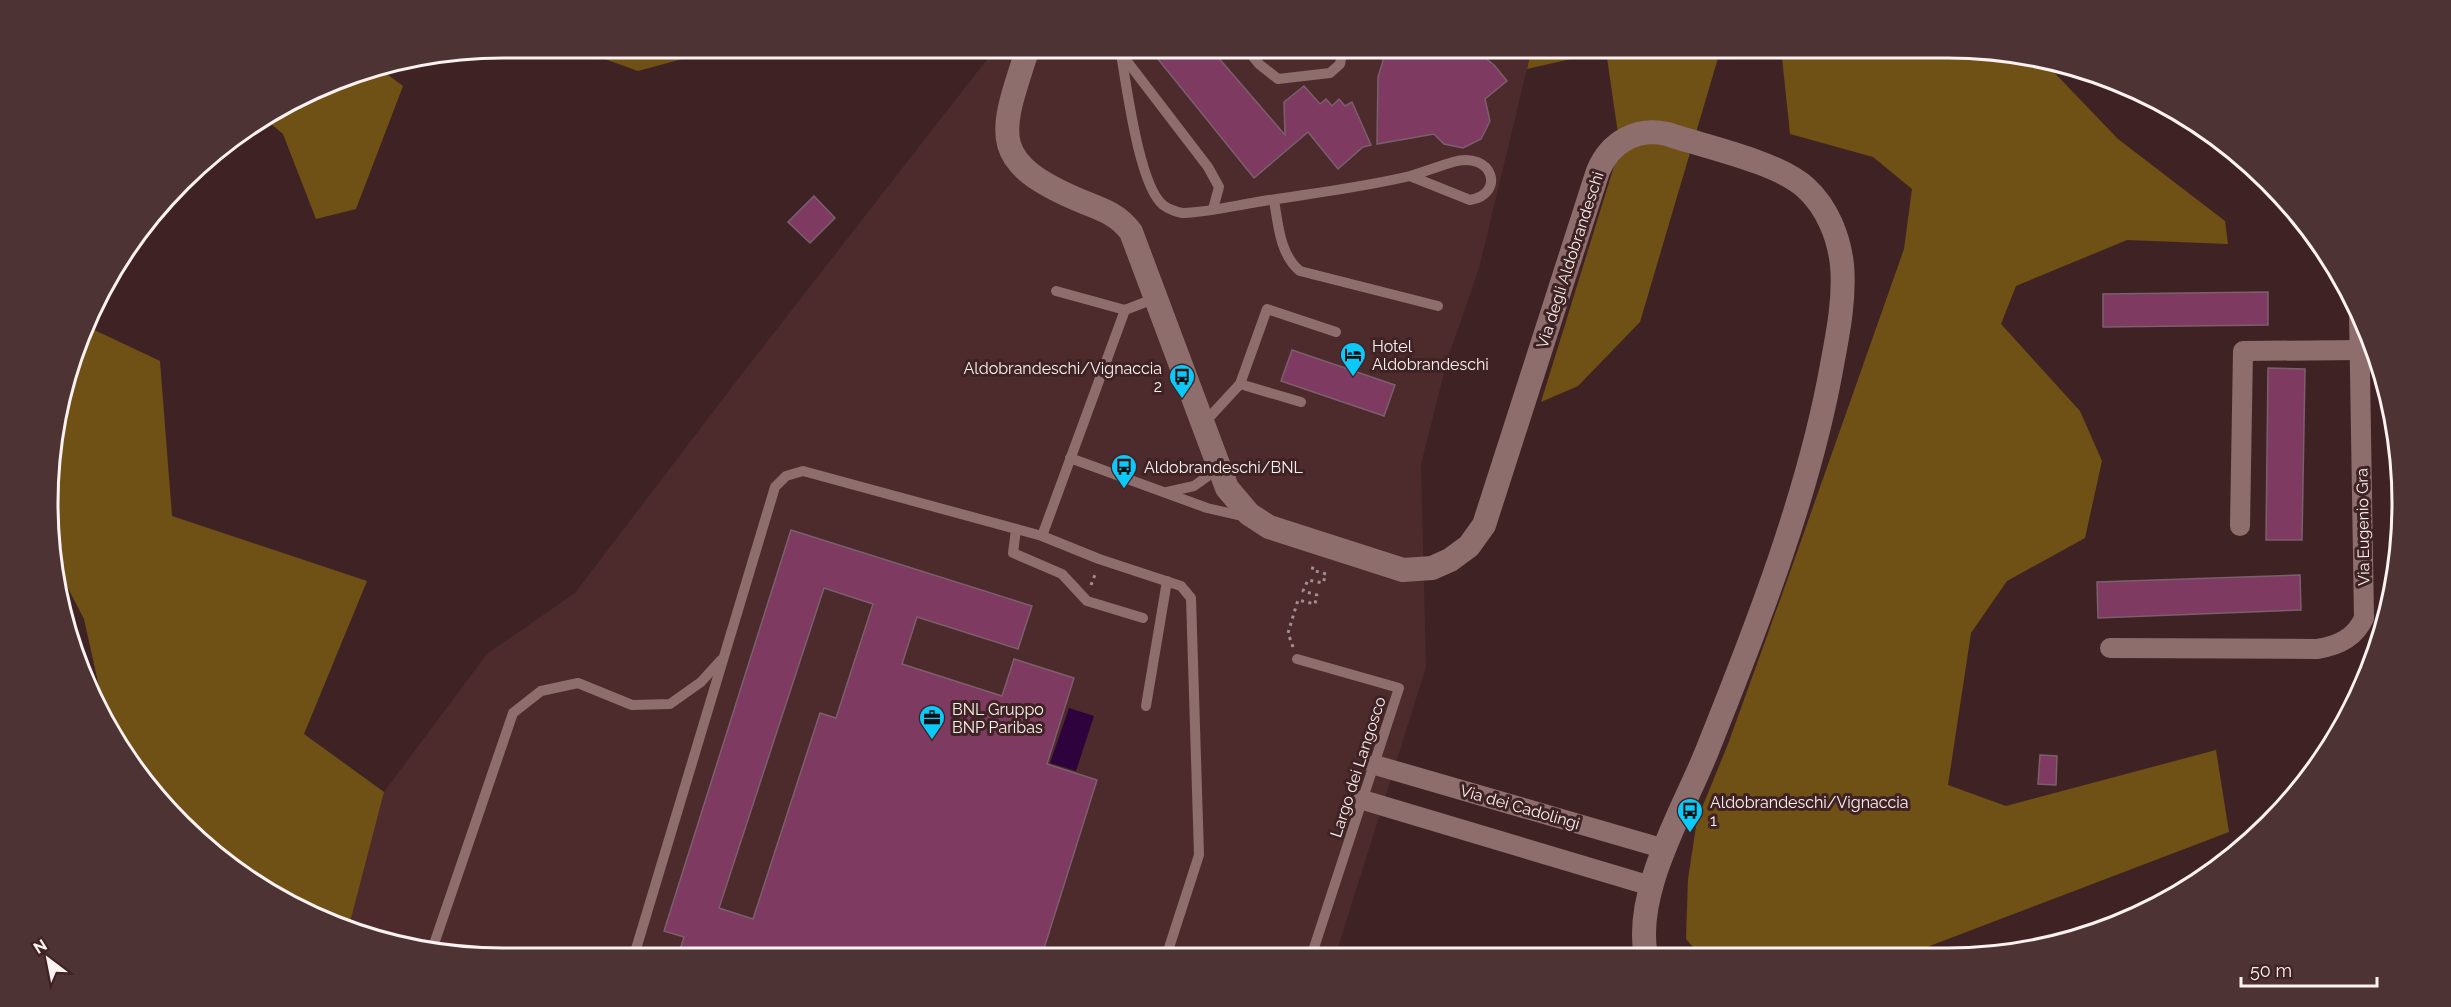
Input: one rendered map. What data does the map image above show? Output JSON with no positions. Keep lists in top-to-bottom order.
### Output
{
  "streets": {
    "street": ["Via degli Aldobrandeschi", "Via Eugenio Gra", "Via dei Cadolingi"],
    "lane": ["Largo dei Langosco"]
  },
  "crossings": [
    ["Via degli Aldobrandeschi", "Via dei Cadolingi"],
    ["Largo dei Langosco", "Via dei Cadolingi"]
  ],
  "places": {
    "hotel": ["Hotel Aldobrandeschi"],
    "bus stop": ["Aldobrandeschi/Vignaccia 2", "Aldobrandeschi/BNL", "Aldobrandeschi/Vignaccia 1"],
    "office": ["BNL Gruppo BNP Paribas"]
  },
  "scale_bar": "50 m",
  "north": "top left"
}
